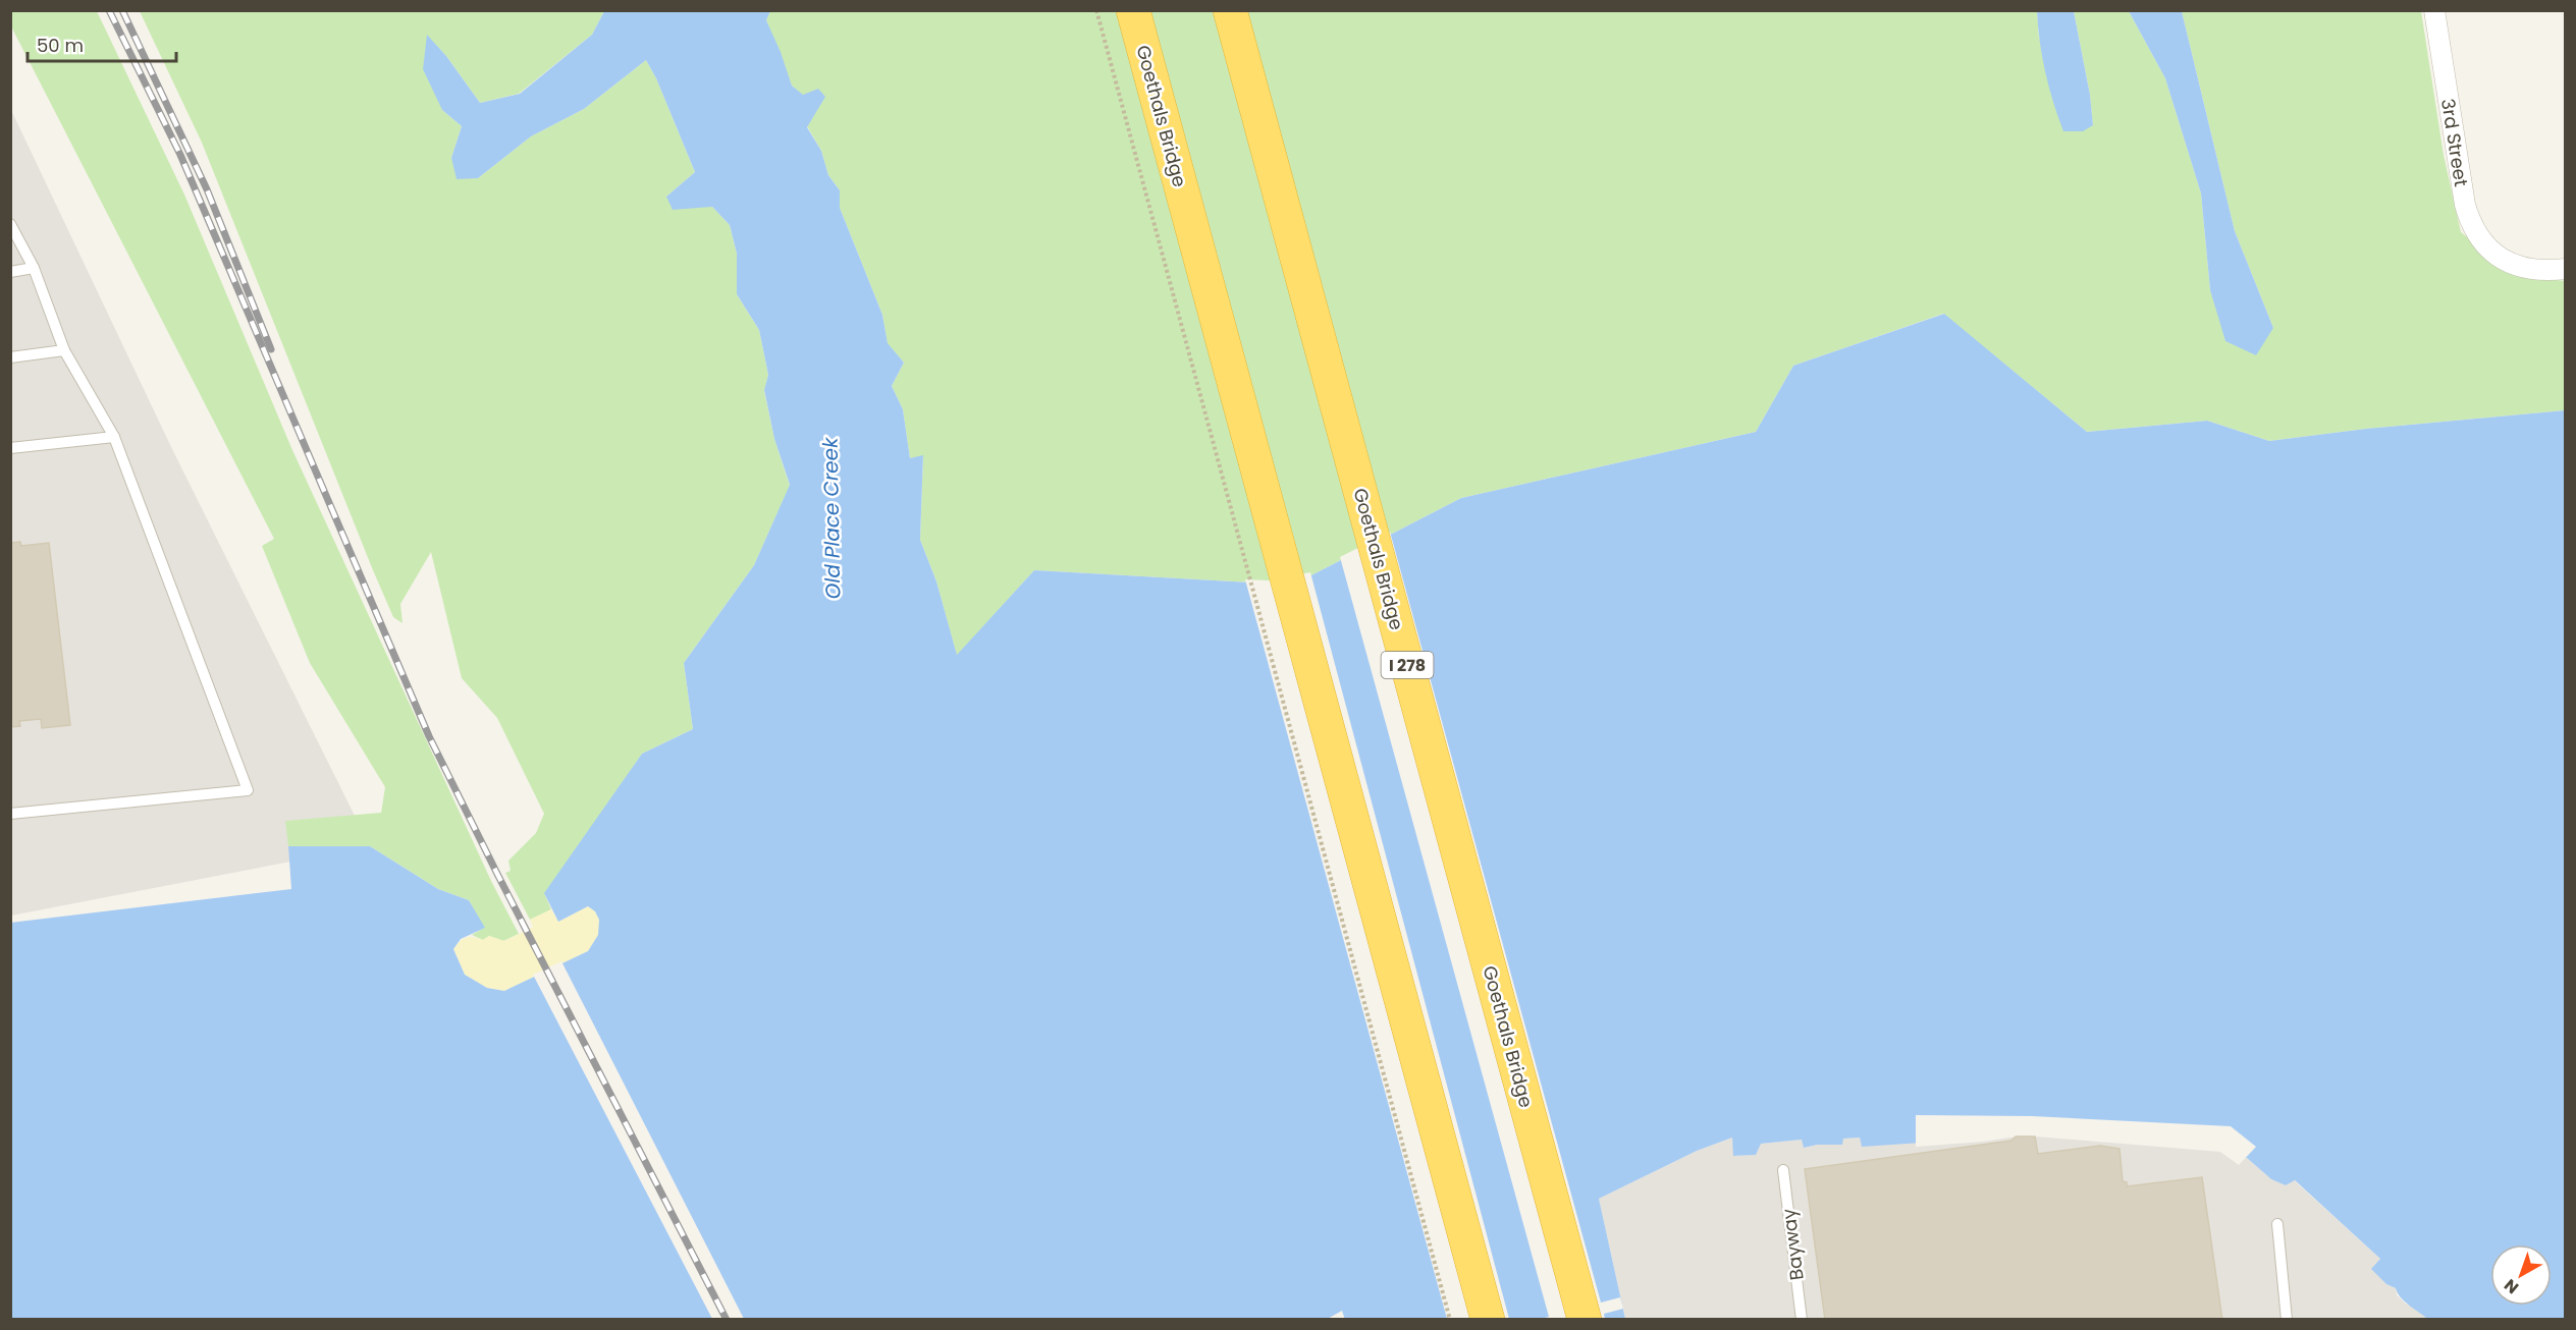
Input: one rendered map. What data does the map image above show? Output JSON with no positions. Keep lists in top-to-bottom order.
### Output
{
  "streets": {
    "highway": ["Goethals Bridge", "I 278"],
    "street": ["3rd Street"],
    "lane": ["Bayway"]
  },
  "water": ["Old Place Creek"],
  "scale_bar": "50 m",
  "north": "bottom left"
}
